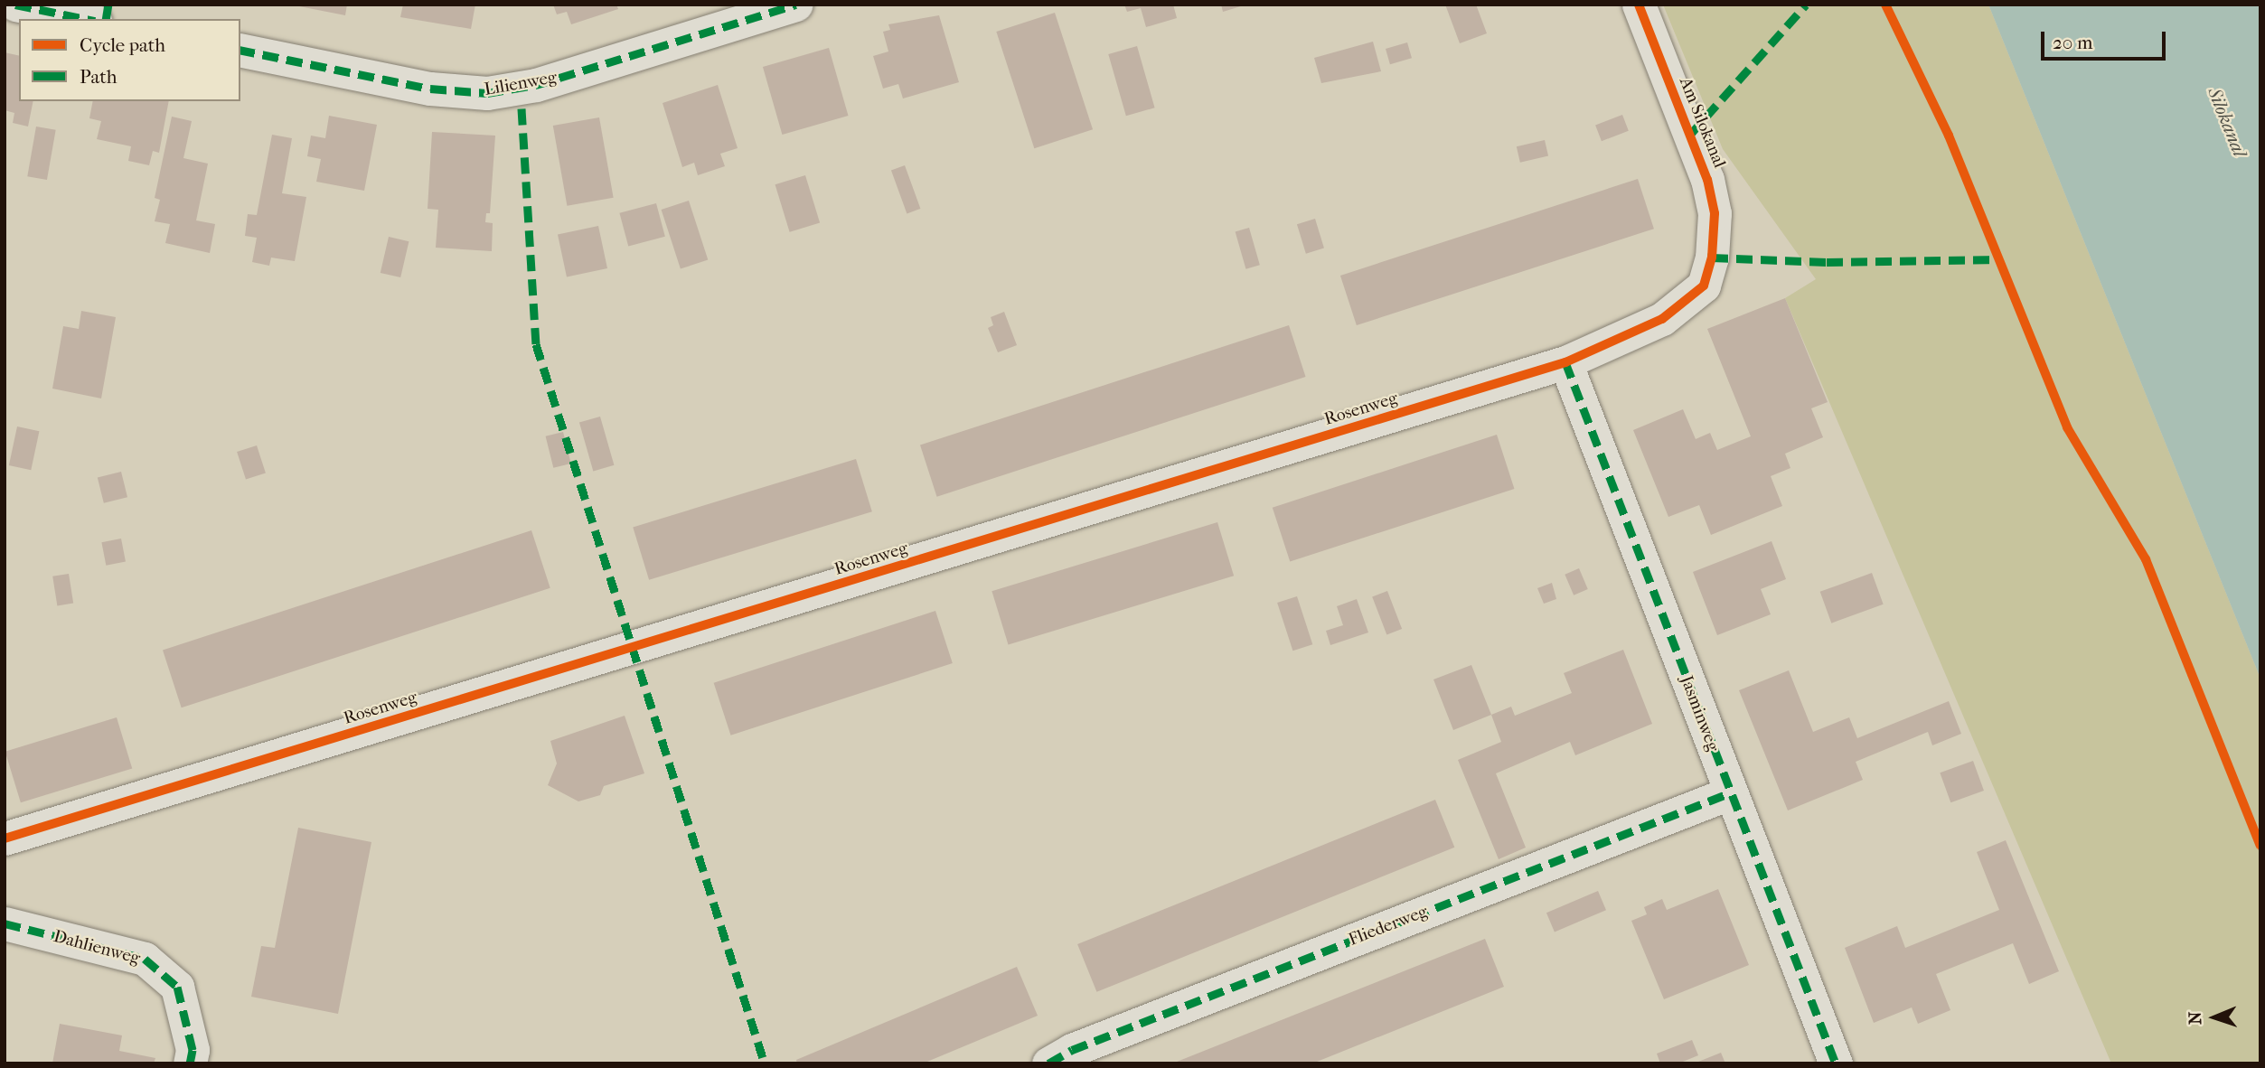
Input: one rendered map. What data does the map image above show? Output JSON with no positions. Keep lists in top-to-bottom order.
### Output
{
  "streets": {
    "street": [
      "Lilienweg",
      "Am Silokanal",
      "Rosenweg",
      "Jasminweg",
      "Fliederweg",
      "Dahlienweg"
    ]
  },
  "crossings": [
    ["Am Silokanal", "Rosenweg"],
    ["Rosenweg", "Jasminweg"],
    ["Jasminweg", "Fliederweg"]
  ],
  "water": ["Silokanal"],
  "legend": ["Cycle path", "Path"],
  "scale_bar": "20 m",
  "north": "left"
}
